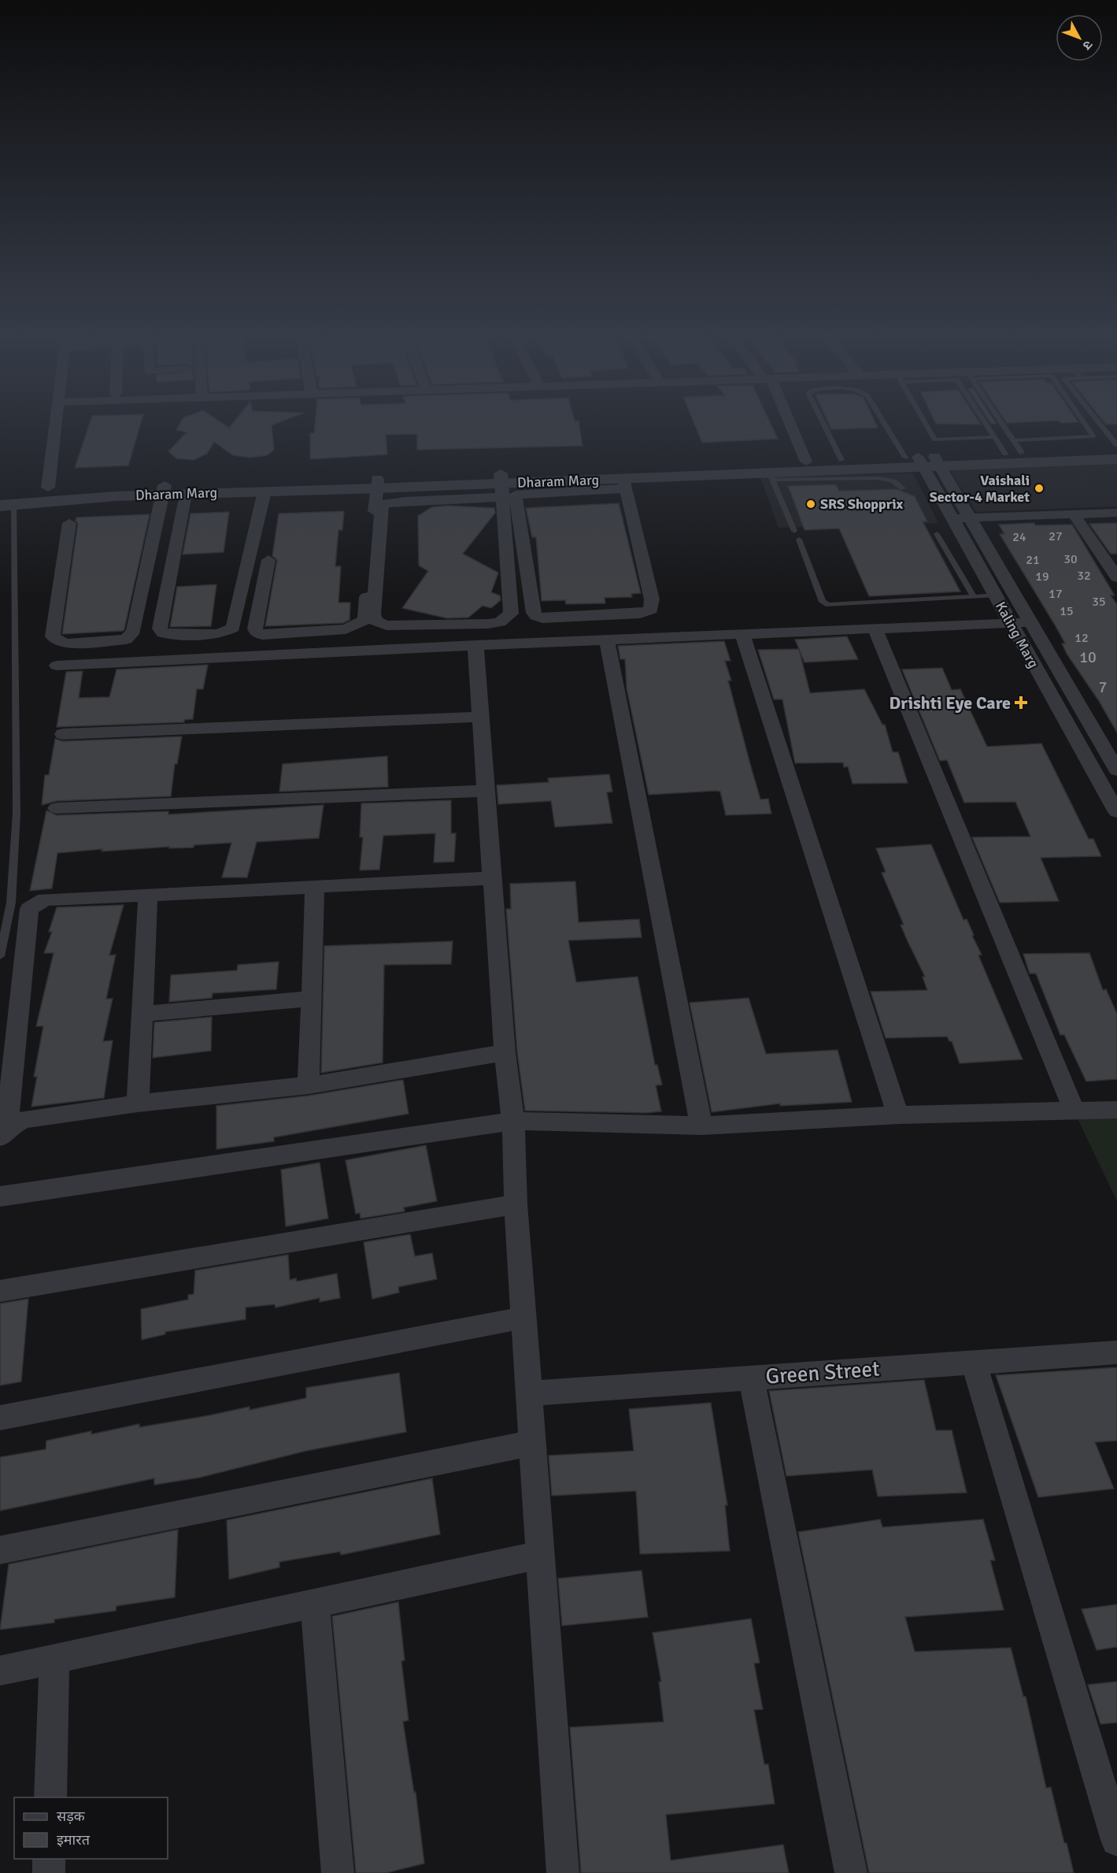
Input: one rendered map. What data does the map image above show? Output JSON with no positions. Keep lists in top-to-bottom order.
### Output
{
  "streets": {
    "street": ["Dharam Marg", "Kaling Marg", "Green Street"]
  },
  "crossings": [
    ["Dharam Marg", "Kaling Marg"]
  ],
  "places": {
    "other": ["Vaishali Sector-4 Market", "SRS Shopprix"],
    "health": ["Drishti Eye Care"]
  },
  "house_numbers": [
    "27",
    "24",
    "30",
    "21",
    "32",
    "19",
    "17",
    "35",
    "15",
    "12",
    "10",
    "7"
  ],
  "legend": ["सड़क", "इमारत"],
  "north": "bottom right"
}
